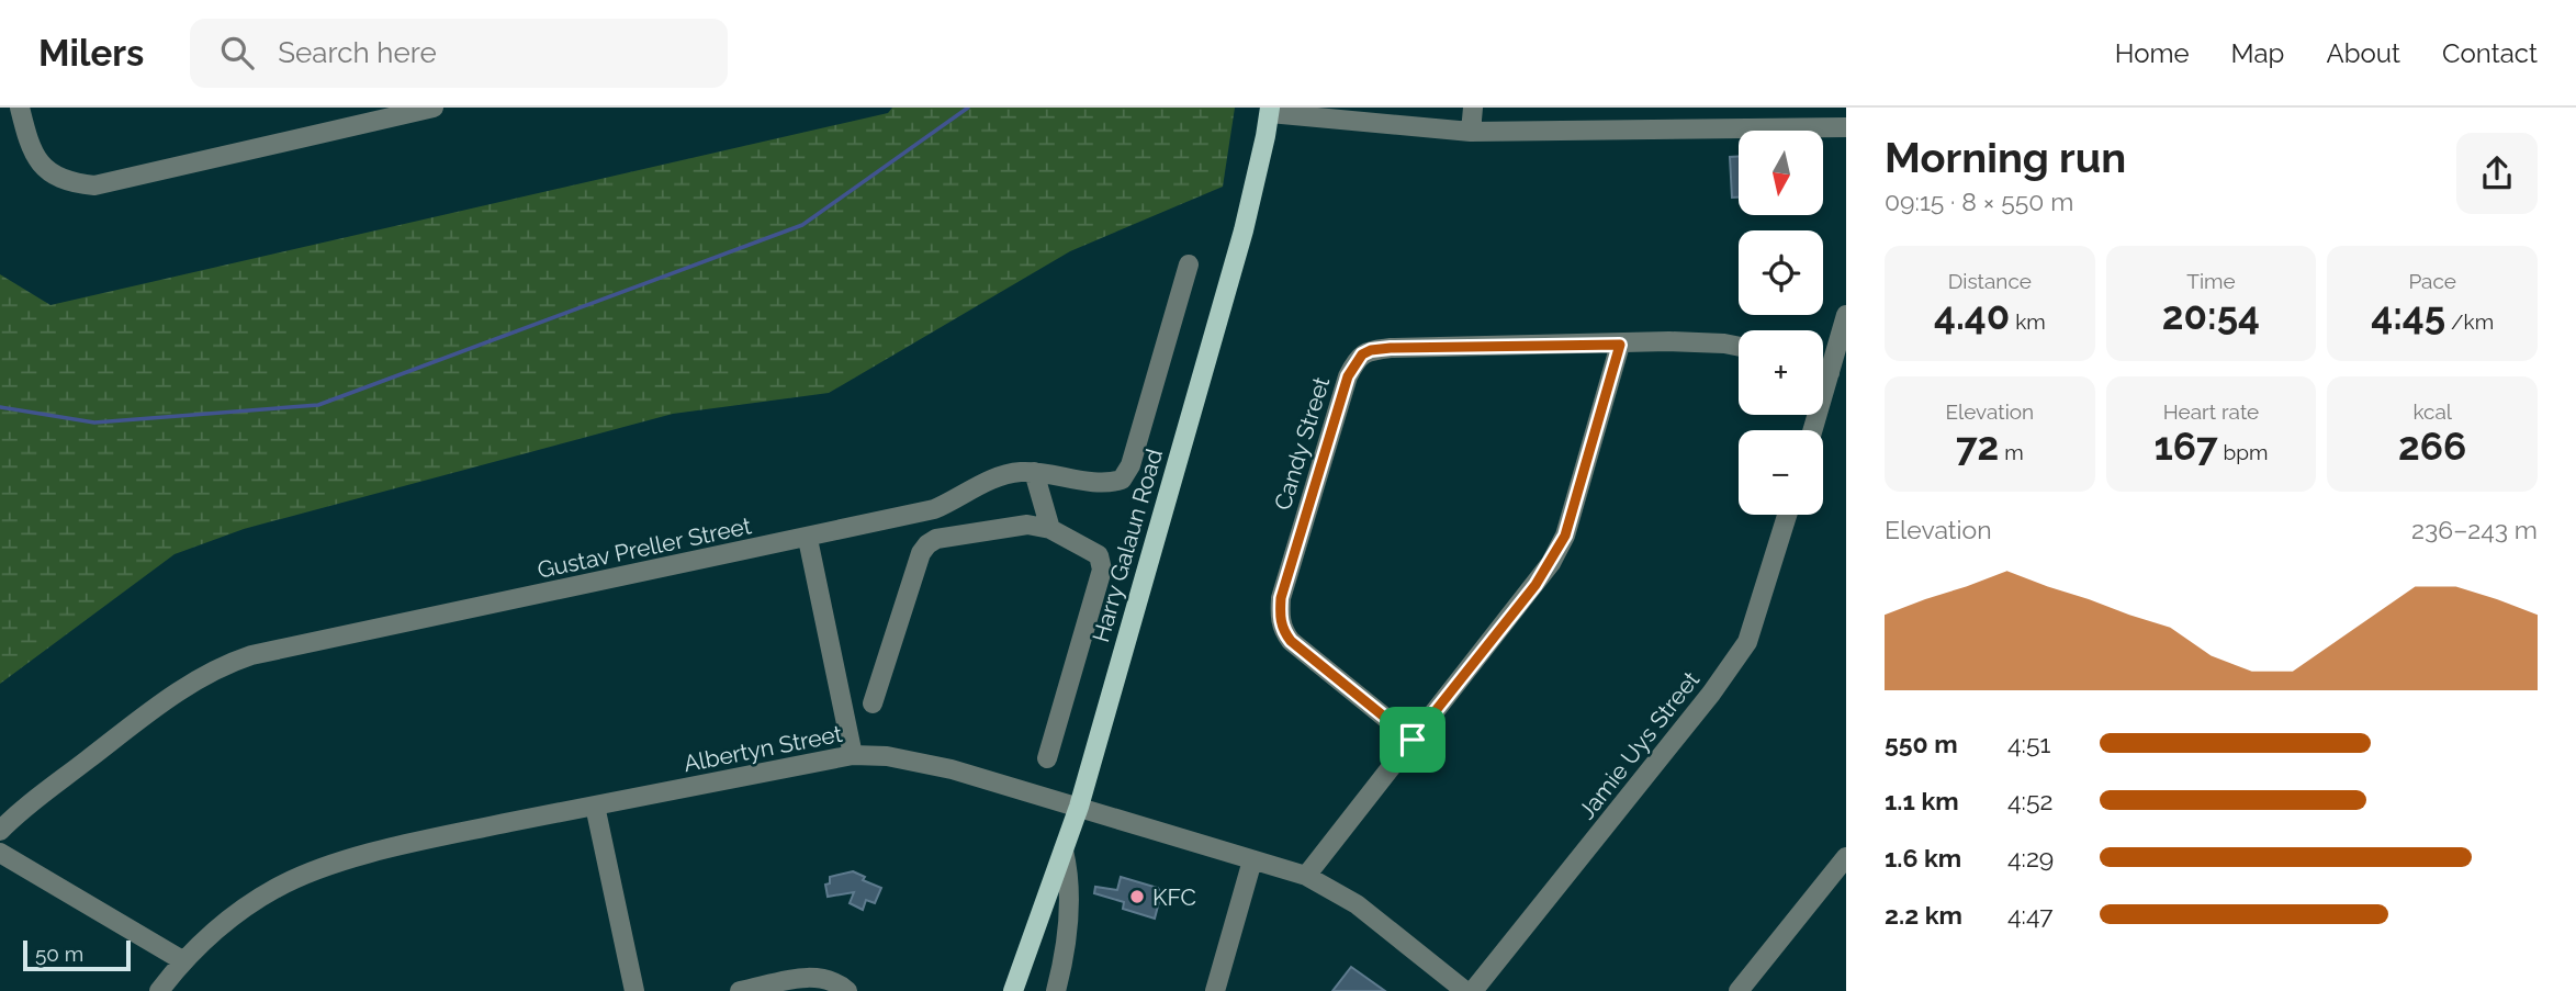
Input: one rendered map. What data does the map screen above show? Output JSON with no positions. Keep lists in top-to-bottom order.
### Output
{
  "streets": {
    "main road": ["Harry Galaun Road"],
    "street": [
      "Candy Street",
      "Gustav Preller Street",
      "Jamie Uys Street",
      "Albertyn Street"
    ]
  },
  "crossings": [
    ["Harry Galaun Road", "Albertyn Street"]
  ],
  "places": ["KFC"],
  "scale_bar": "50 m",
  "north": "bottom",
  "page": {
    "header": "Milers",
    "search": "Search here",
    "nav": [
      "Home",
      "Map",
      "About",
      "Contact"
    ],
    "heading": ["Morning run", "09:15 · 8 × 550 m"],
    "map_buttons": ["+", "−"],
    "stats": [
      ["Distance", "4.40 km"],
      ["Time", "20:54"],
      ["Pace", "4:45 /km"],
      ["Elevation", "72 m"],
      ["Heart rate", "167 bpm"],
      ["kcal", "266"]
    ],
    "chart": ["Elevation", "236–243 m"],
    "list": [
      {
        "name": "550 m",
        "note": "4:51"
      },
      {
        "name": "1.1 km",
        "note": "4:52"
      },
      {
        "name": "1.6 km",
        "note": "4:29"
      },
      {
        "name": "2.2 km",
        "note": "4:47"
      }
    ],
    "scale": "50 m"
  }
}
